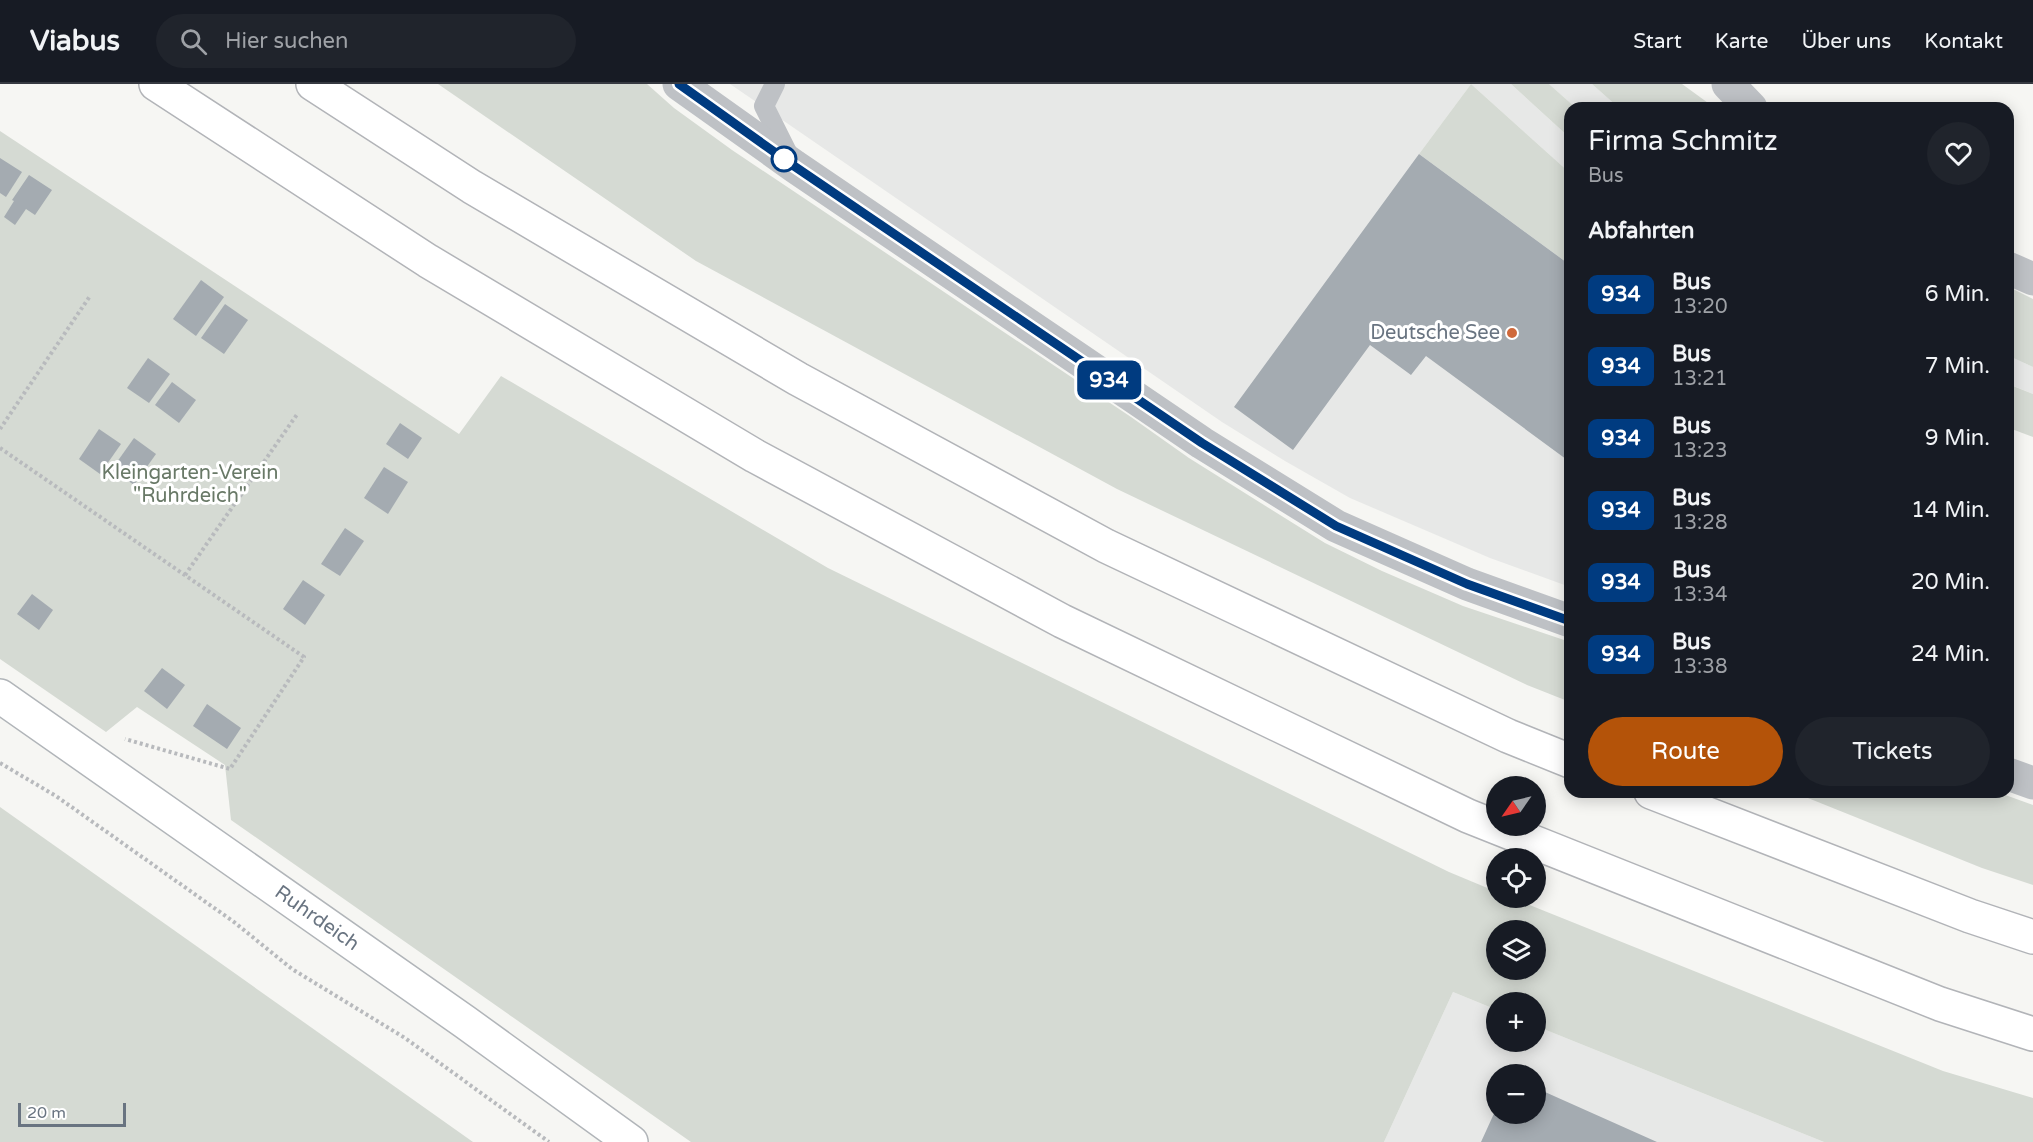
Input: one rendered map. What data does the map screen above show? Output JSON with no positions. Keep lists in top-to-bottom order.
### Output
{
  "streets": {
    "main road": ["Ruhrdeich"]
  },
  "parks": ["Kleingarten-Verein \"Ruhrdeich\""],
  "places": ["Deutsche See"],
  "lines": ["bus line 934"],
  "scale_bar": "20 m",
  "north": "bottom left",
  "page": {
    "header": "Viabus",
    "search": "Hier suchen",
    "nav": [
      "Start",
      "Karte",
      "Über uns",
      "Kontakt"
    ],
    "on_map": "934",
    "heading": [
      ["Firma Schmitz", "Bus"],
      "Abfahrten"
    ],
    "list": [
      {
        "mark": "934",
        "name": "Bus",
        "note": "13:20",
        "value": "6 Min."
      },
      {
        "mark": "934",
        "name": "Bus",
        "note": "13:21",
        "value": "7 Min."
      },
      {
        "mark": "934",
        "name": "Bus",
        "note": "13:23",
        "value": "9 Min."
      },
      {
        "mark": "934",
        "name": "Bus",
        "note": "13:28",
        "value": "14 Min."
      },
      {
        "mark": "934",
        "name": "Bus",
        "note": "13:34",
        "value": "20 Min."
      },
      {
        "mark": "934",
        "name": "Bus",
        "note": "13:38",
        "value": "24 Min."
      }
    ],
    "buttons": ["Route", "Tickets"],
    "map_buttons": ["+", "−"],
    "scale": "20 m"
  }
}
